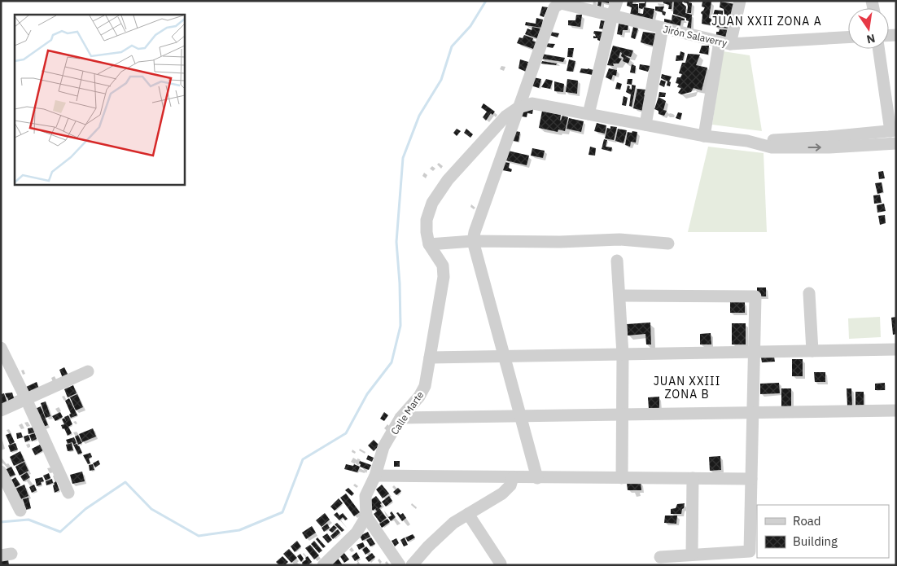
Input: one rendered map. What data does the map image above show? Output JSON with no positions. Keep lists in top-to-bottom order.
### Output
{
  "streets": {
    "street": ["Jirón Salaverry", "Calle Marte"]
  },
  "districts": ["JUAN XXII ZONA A", "JUAN XXIII ZONA B"],
  "legend": ["Road", "Building"],
  "north": "bottom"
}
